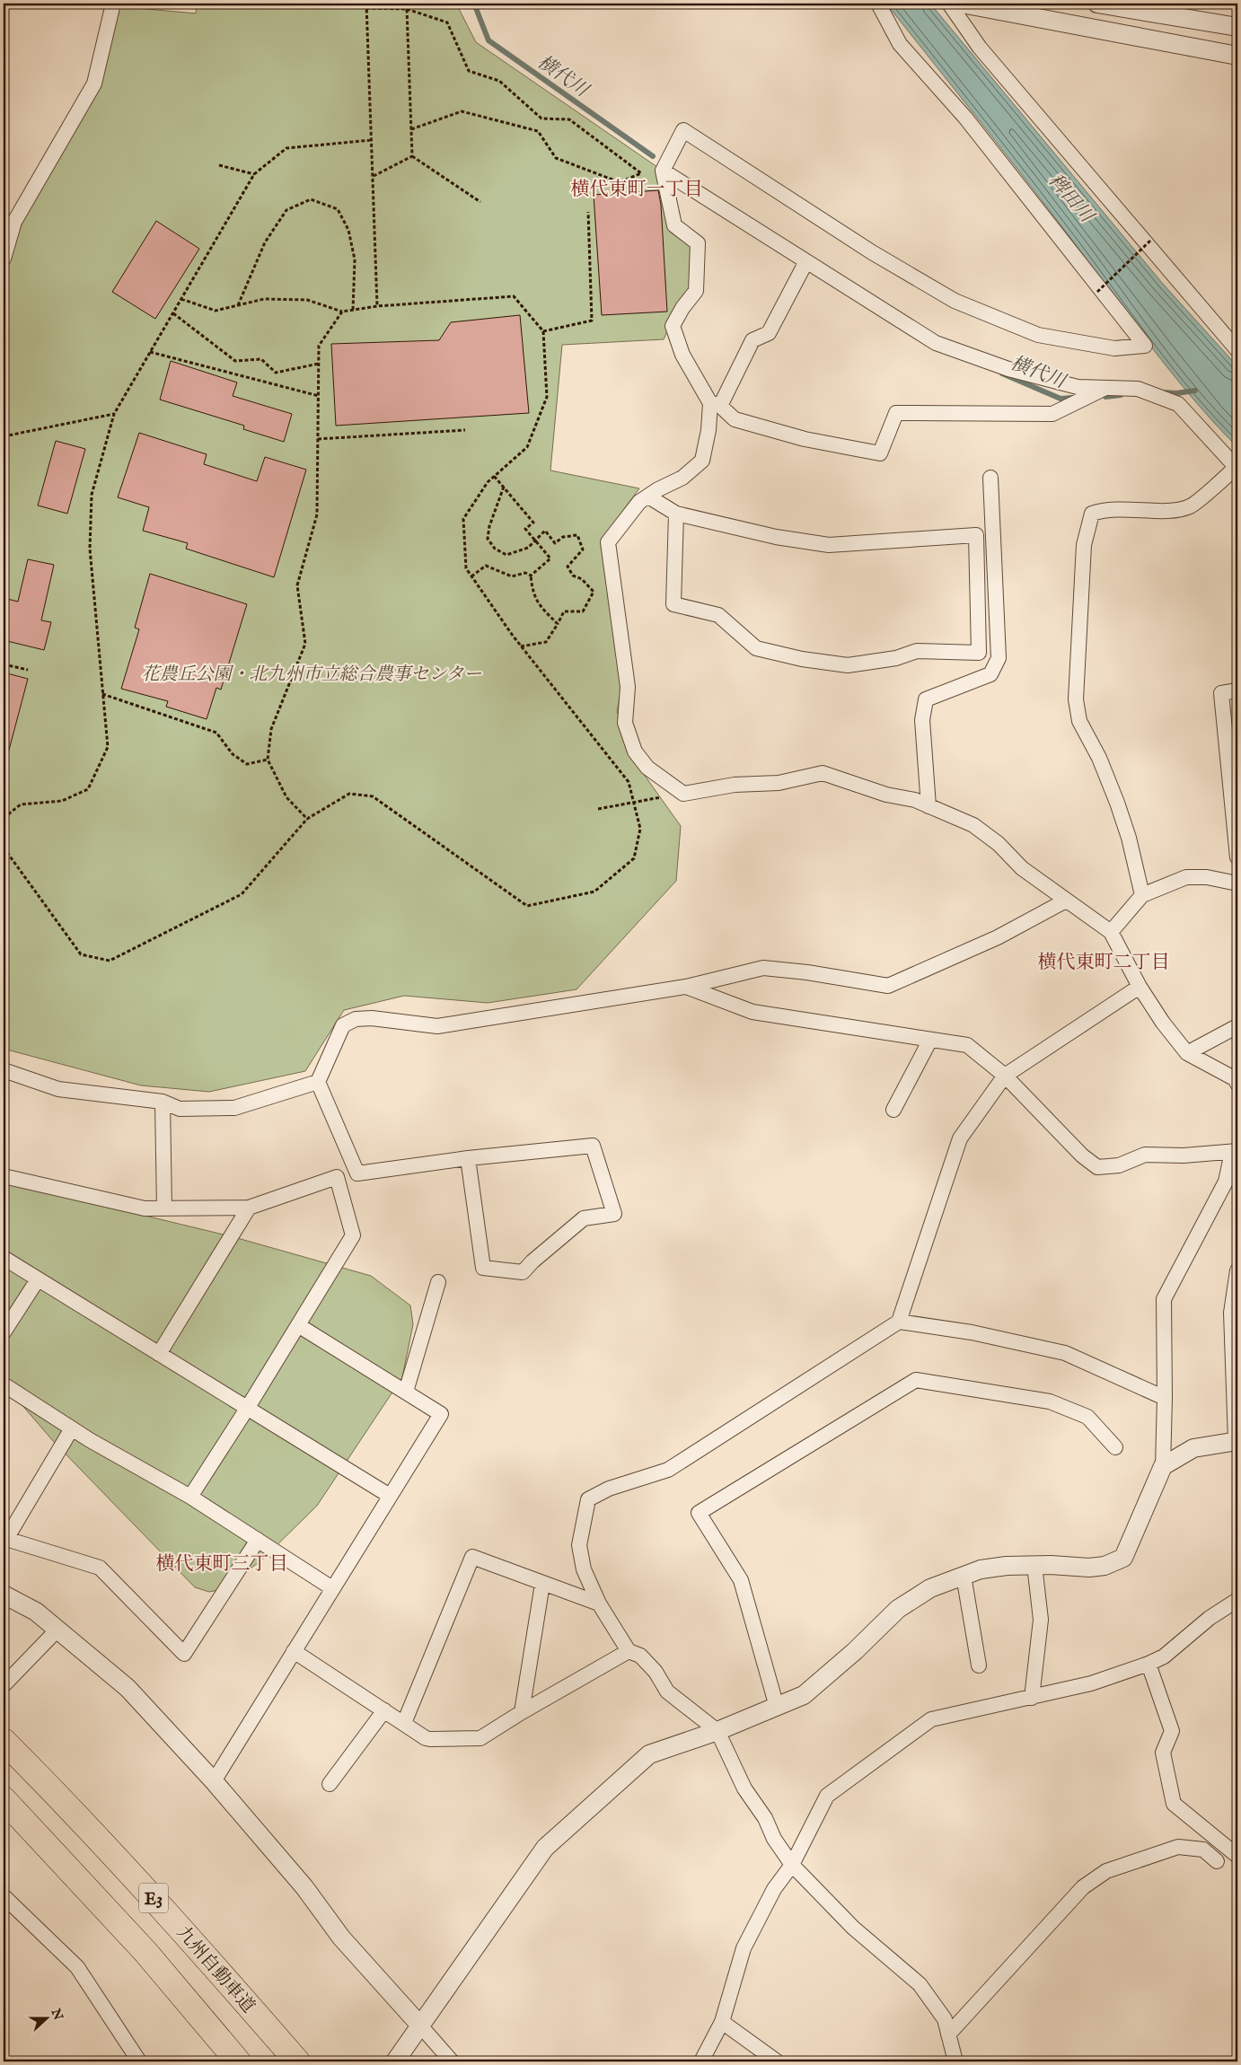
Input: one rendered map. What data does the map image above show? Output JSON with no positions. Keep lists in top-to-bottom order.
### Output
{
  "streets": {
    "highway": ["E3", "九州自動車道"]
  },
  "districts": ["横代東町一丁目", "横代東町二丁目", "横代東町三丁目"],
  "water": ["横代川", "稗田川"],
  "parks": ["花農丘公園・北九州市立総合農事センター"],
  "north": "right"
}
